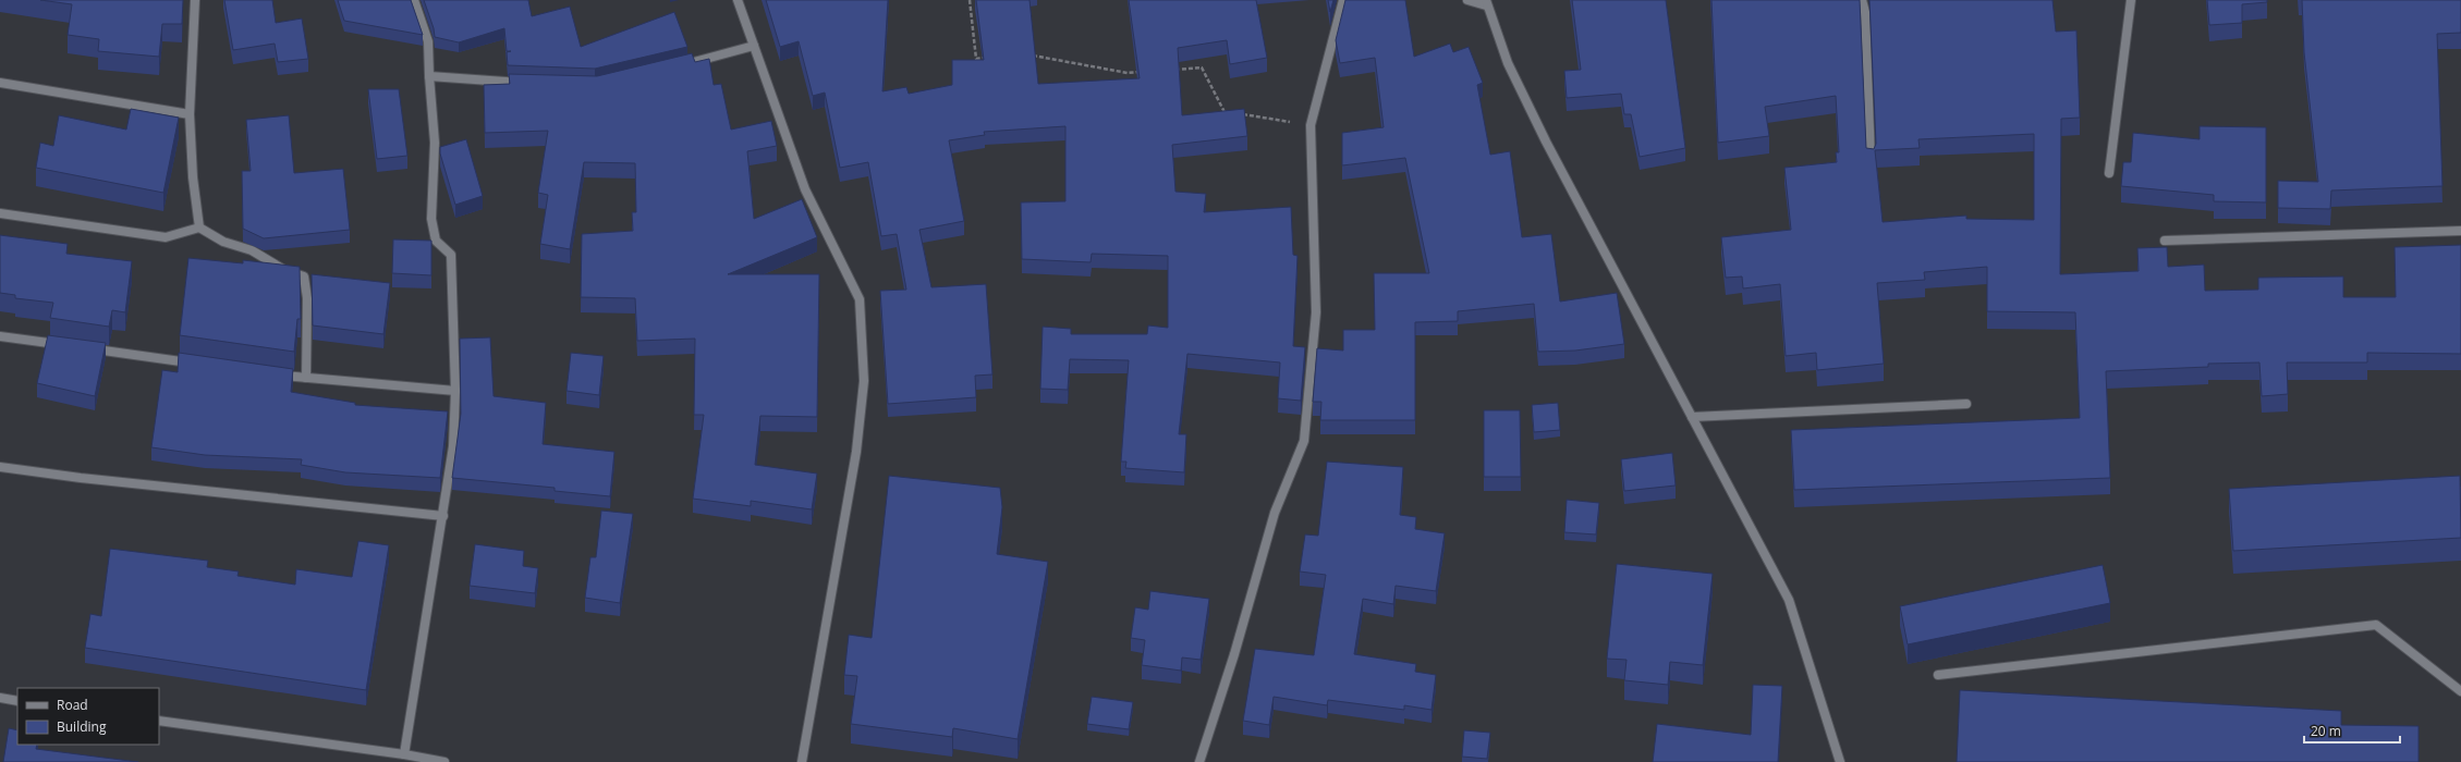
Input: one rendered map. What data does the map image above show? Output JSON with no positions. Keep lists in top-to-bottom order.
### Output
{
  "legend": ["Road", "Building"],
  "scale_bar": "20 m"
}
